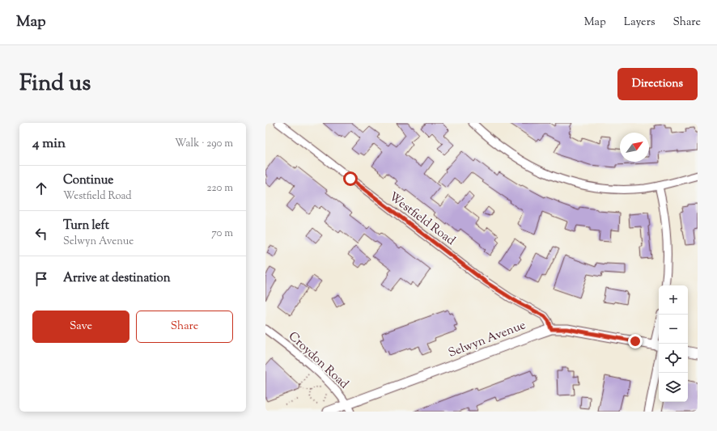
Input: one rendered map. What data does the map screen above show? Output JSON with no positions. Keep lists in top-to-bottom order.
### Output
{
  "streets": {
    "street": ["Westfield Road", "Selwyn Avenue", "Croydon Road"]
  },
  "crossings": [
    ["Westfield Road", "Selwyn Avenue"],
    ["Selwyn Avenue", "Croydon Road"]
  ],
  "north": "top right",
  "page": {
    "header": "Map",
    "nav": ["Map", "Layers", "Share"],
    "title": "Find us",
    "buttons": [
      "Directions",
      ["Save", "Share"]
    ],
    "heading": ["4 min", "Walk · 290 m"],
    "list": [
      ["Continue", "Westfield Road", "220 m"],
      ["Turn left", "Selwyn Avenue", "70 m"],
      "Arrive at destination"
    ],
    "map_buttons": ["+", "−"]
  }
}
